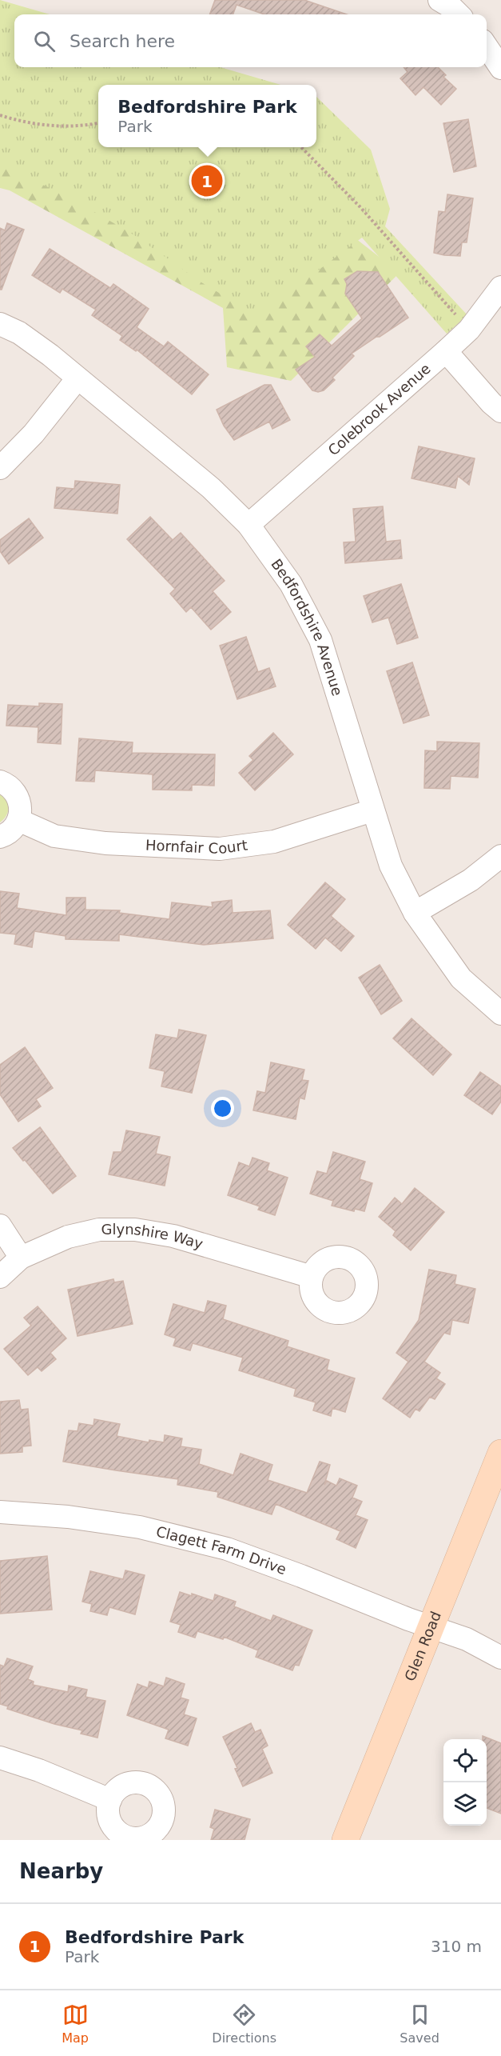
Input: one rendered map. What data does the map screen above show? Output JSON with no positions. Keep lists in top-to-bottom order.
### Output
{
  "streets": {
    "main road": ["Glen Road"],
    "street": [
      "Colebrook Avenue",
      "Bedfordshire Avenue",
      "Hornfair Court",
      "Glynshire Way",
      "Clagett Farm Drive"
    ]
  },
  "crossings": [
    ["Colebrook Avenue", "Bedfordshire Avenue"],
    ["Bedfordshire Avenue", "Hornfair Court"],
    ["Clagett Farm Drive", "Glen Road"]
  ],
  "page": {
    "search": "Search here",
    "popup": ["Bedfordshire Park", "Park"],
    "pins": "1",
    "heading": "Nearby",
    "list": [
      {
        "mark": "1",
        "name": "Bedfordshire Park",
        "note": "Park",
        "value": "310 m"
      }
    ],
    "nav": ["Map", "Directions", "Saved"]
  }
}
